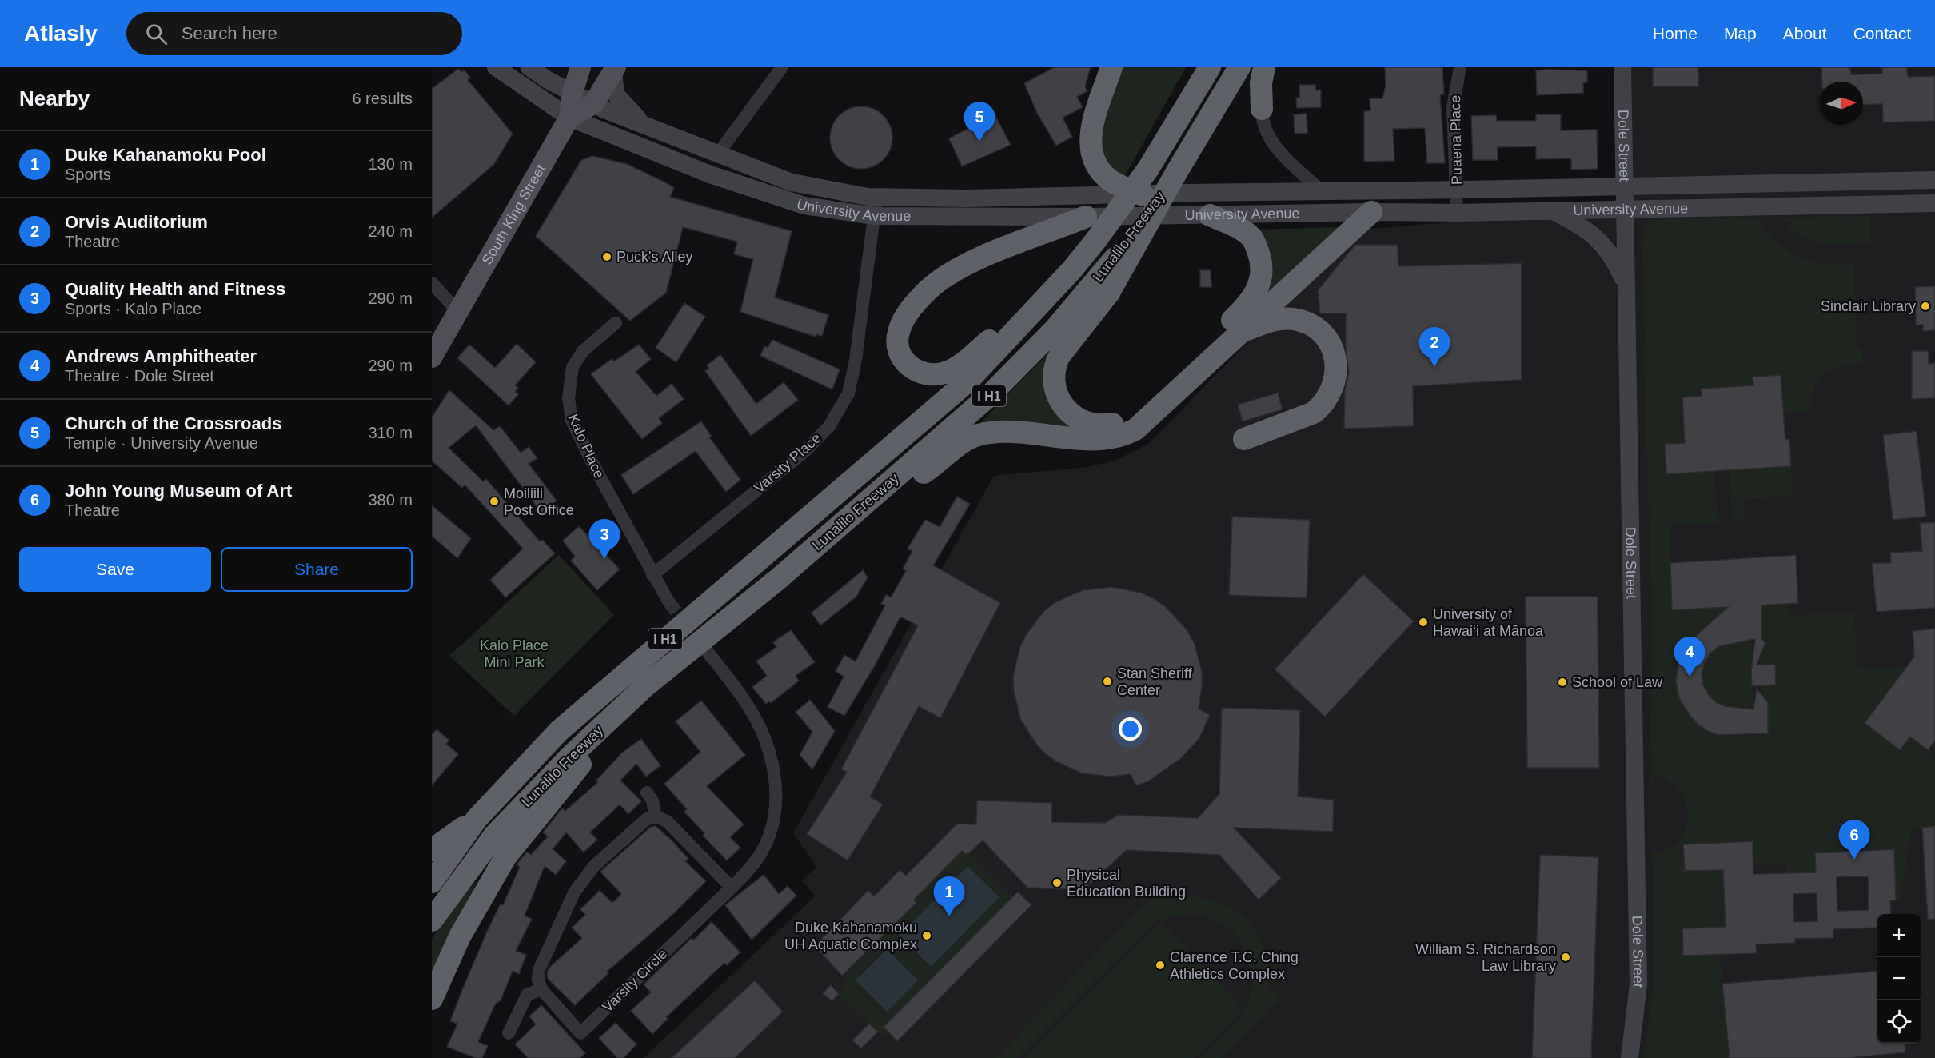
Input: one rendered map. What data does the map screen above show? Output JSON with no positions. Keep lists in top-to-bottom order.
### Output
{
  "streets": {
    "highway": ["Lunalilo Freeway", "I H1"],
    "main road": ["Dole Street", "University Avenue", "South King Street"],
    "street": [
      "Puaena Place",
      "Kalo Place",
      "Varsity Place",
      "Varsity Circle"
    ]
  },
  "crossings": [
    ["Puaena Place", "University Avenue"],
    ["Dole Street", "University Avenue"],
    ["University Avenue", "South King Street"],
    ["University Avenue", "Lunalilo Freeway"],
    ["University Avenue", "Varsity Place"],
    ["Kalo Place", "Varsity Place"]
  ],
  "parks": ["Kalo Place Mini Park"],
  "places": [
    "Puck's Alley",
    "Sinclair Library",
    "Moiliili Post Office",
    "University of Hawaiʻi at Mānoa",
    "Stan Sheriff Center",
    "School of Law",
    "Physical Education Building",
    "Duke Kahanamoku UH Aquatic Complex",
    "William S. Richardson Law Library",
    "Clarence T.C. Ching Athletics Complex"
  ],
  "north": "right",
  "page": {
    "header": "Atlasly",
    "search": "Search here",
    "nav": [
      "Home",
      "Map",
      "About",
      "Contact"
    ],
    "heading": ["Nearby", "6 results"],
    "pins": [
      "5",
      "2",
      "3",
      "4",
      "6",
      "1"
    ],
    "list": [
      {
        "mark": "1",
        "name": "Duke Kahanamoku Pool",
        "note": "Sports",
        "value": "130 m"
      },
      {
        "mark": "2",
        "name": "Orvis Auditorium",
        "note": "Theatre",
        "value": "240 m"
      },
      {
        "mark": "3",
        "name": "Quality Health and Fitness",
        "note": "Sports · Kalo Place",
        "value": "290 m"
      },
      {
        "mark": "4",
        "name": "Andrews Amphitheater",
        "note": "Theatre · Dole Street",
        "value": "290 m"
      },
      {
        "mark": "5",
        "name": "Church of the Crossroads",
        "note": "Temple · University Avenue",
        "value": "310 m"
      },
      {
        "mark": "6",
        "name": "John Young Museum of Art",
        "note": "Theatre",
        "value": "380 m"
      }
    ],
    "buttons": ["Save", "Share"],
    "map_buttons": ["+", "−"]
  }
}
